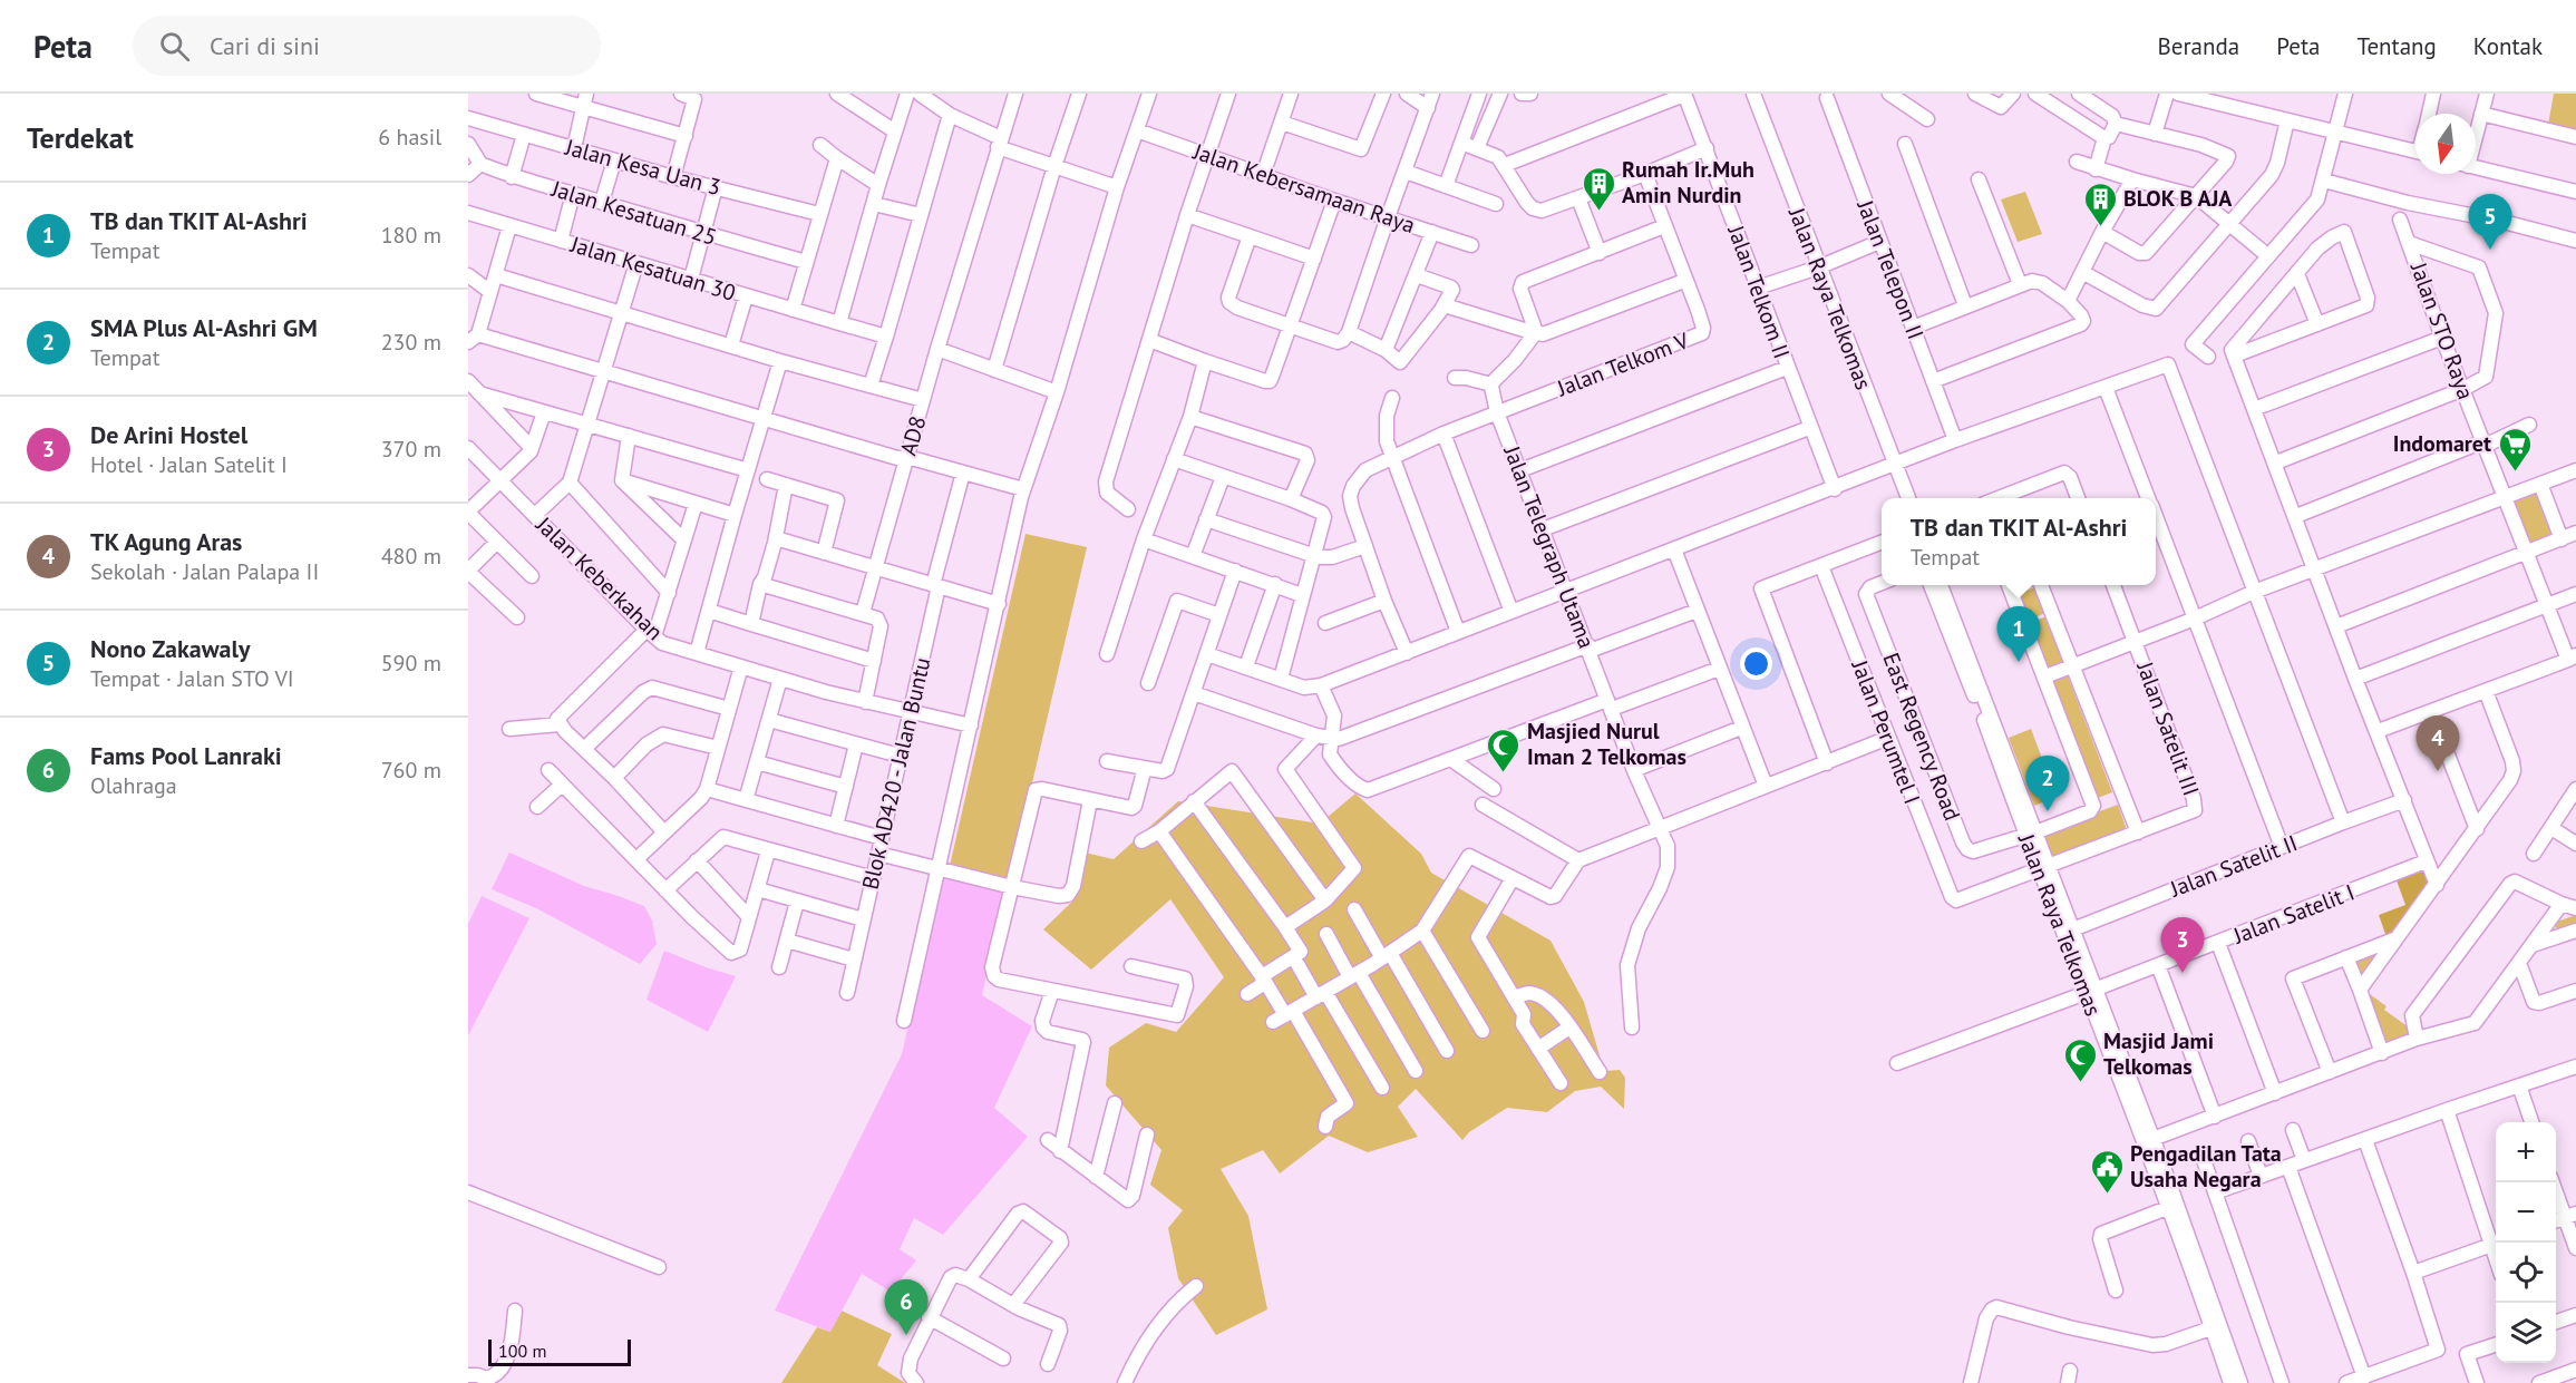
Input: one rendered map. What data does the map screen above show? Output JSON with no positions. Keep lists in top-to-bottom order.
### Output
{
  "streets": {
    "street": [
      "Jalan Kesa Uan 3",
      "Jalan Kebersamaan Raya",
      "Jalan Kesatuan 25",
      "Jalan Kesatuan 30",
      "Jalan Telepon II",
      "Jalan Telkom II",
      "Jalan Raya Telkomas",
      "Jalan STO Raya",
      "Jalan Telkom V",
      "AD8",
      "Jalan Telegraph Utama",
      "Jalan Keberkahan",
      "Jalan Satelit III",
      "Jalan Perumtel I",
      "East Regency Road",
      "Blok AD420 - Jalan Buntu",
      "Jalan Satelit II",
      "Jalan Satelit I"
    ]
  },
  "crossings": [
    ["Jalan Raya Telkomas", "Jalan Satelit III"],
    ["Jalan Raya Telkomas", "East Regency Road"],
    ["Jalan Raya Telkomas", "Jalan Satelit II"],
    ["Jalan Raya Telkomas", "Jalan Satelit I"],
    ["Jalan Telkom V", "Jalan Telegraph Utama"],
    ["Jalan Keberkahan", "Blok AD420 - Jalan Buntu"],
    ["Jalan Satelit III", "Jalan Perumtel I"]
  ],
  "places": {
    "building": ["Rumah Ir.Muh Amin Nurdin", "BLOK B AJA"],
    "supermarket": ["Indomaret"],
    "mosque": ["Masjied Nurul Iman 2 Telkomas", "Masjid Jami Telkomas"],
    "public building": ["Pengadilan Tata Usaha Negara"]
  },
  "scale_bar": "100 m",
  "north": "bottom",
  "page": {
    "header": "Peta",
    "search": "Cari di sini",
    "nav": [
      "Beranda",
      "Peta",
      "Tentang",
      "Kontak"
    ],
    "heading": ["Terdekat", "6 hasil"],
    "list": [
      {
        "mark": "1",
        "name": "TB dan TKIT Al-Ashri",
        "note": "Tempat",
        "value": "180 m"
      },
      {
        "mark": "2",
        "name": "SMA Plus Al-Ashri GM",
        "note": "Tempat",
        "value": "230 m"
      },
      {
        "mark": "3",
        "name": "De Arini Hostel",
        "note": "Hotel · Jalan Satelit I",
        "value": "370 m"
      },
      {
        "mark": "4",
        "name": "TK Agung Aras",
        "note": "Sekolah · Jalan Palapa II",
        "value": "480 m"
      },
      {
        "mark": "5",
        "name": "Nono Zakawaly",
        "note": "Tempat · Jalan STO VI",
        "value": "590 m"
      },
      {
        "mark": "6",
        "name": "Fams Pool Lanraki",
        "note": "Olahraga",
        "value": "760 m"
      }
    ],
    "pins": [
      "5",
      "1",
      "4",
      "2",
      "3",
      "6"
    ],
    "popup": ["TB dan TKIT Al-Ashri", "Tempat"],
    "map_buttons": ["+", "−"],
    "scale": "100 m"
  }
}
